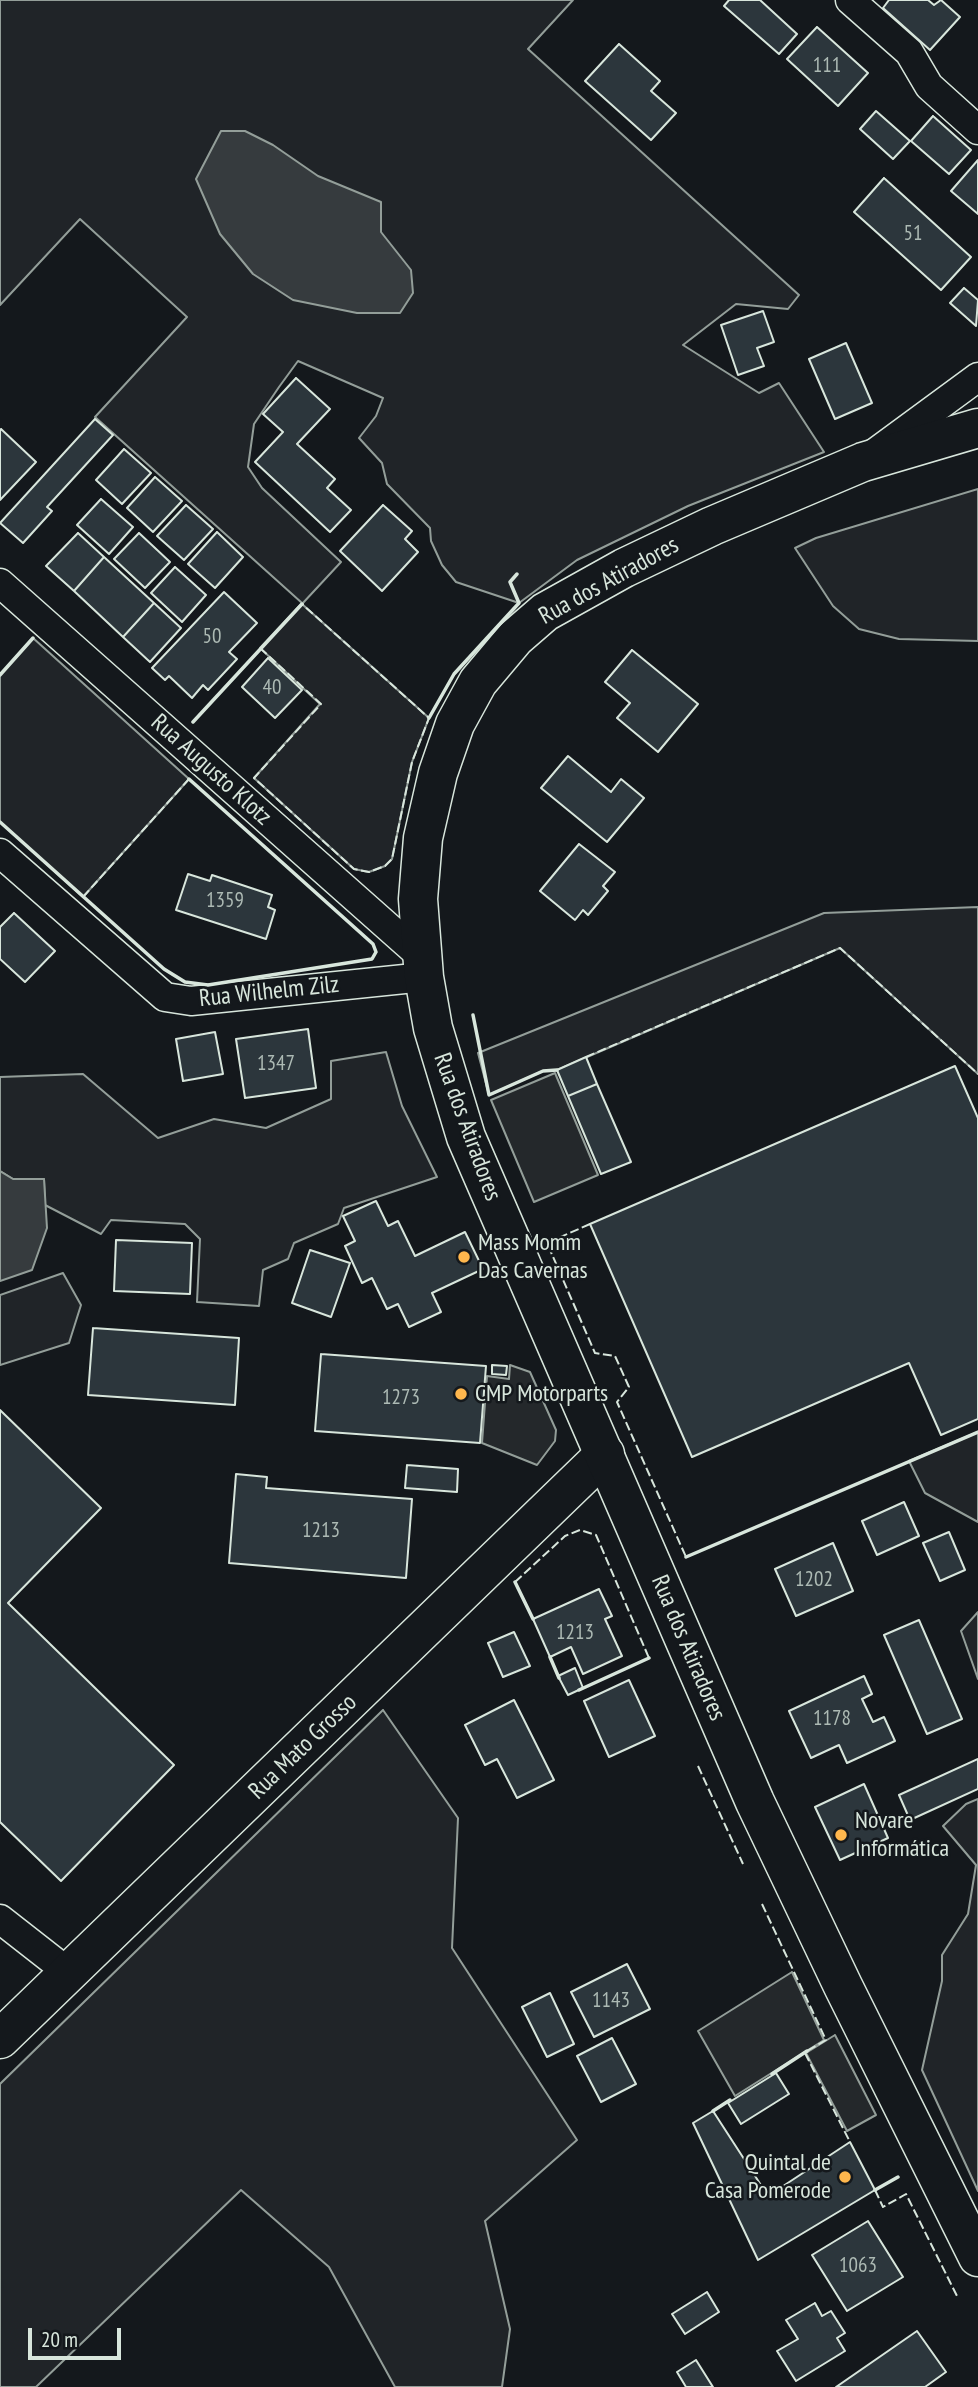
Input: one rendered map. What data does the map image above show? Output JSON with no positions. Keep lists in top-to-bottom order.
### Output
{
  "streets": {
    "main road": ["Rua dos Atiradores", "Rua Mato Grosso"],
    "street": ["Rua Augusto Klotz", "Rua Wilhelm Zilz"]
  },
  "crossings": [
    ["Rua dos Atiradores", "Rua Augusto Klotz"],
    ["Rua dos Atiradores", "Rua Wilhelm Zilz"],
    ["Rua dos Atiradores", "Rua Mato Grosso"],
    ["Rua Augusto Klotz", "Rua Wilhelm Zilz"]
  ],
  "places": [
    "Mass Momm Das Cavernas",
    "CMP Motorparts",
    "Novare Informática",
    "Quintal de Casa Pomerode"
  ],
  "house_numbers": [
    "111",
    "51",
    "50",
    "40",
    "1359",
    "1347",
    "1273",
    "1213",
    "1202",
    "1213",
    "1178",
    "1143",
    "1063"
  ],
  "scale_bar": "20 m"
}
